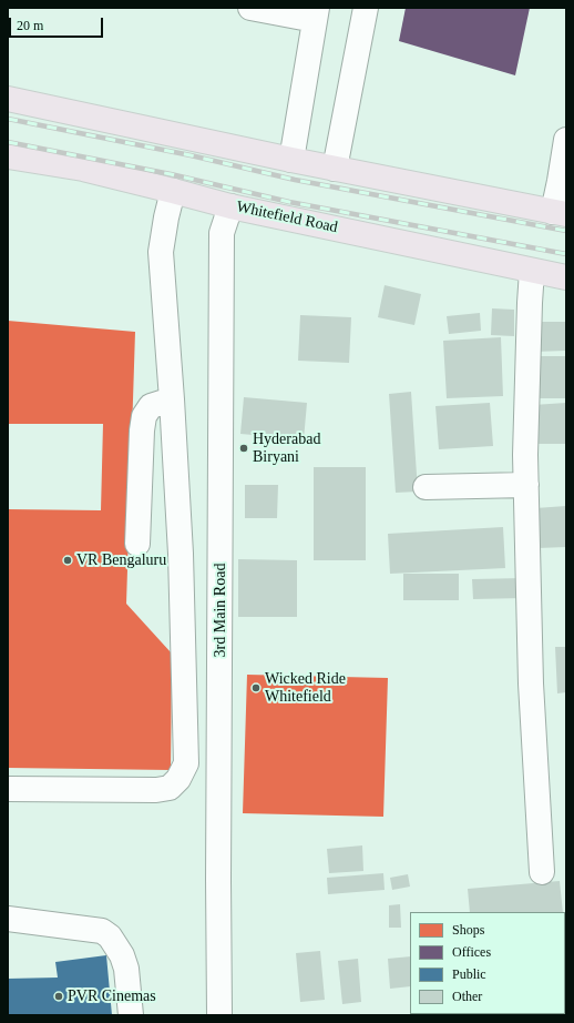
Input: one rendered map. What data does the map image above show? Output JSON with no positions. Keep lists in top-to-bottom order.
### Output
{
  "streets": {
    "main road": ["Whitefield Road"],
    "street": ["3rd Main Road"]
  },
  "crossings": [
    ["Whitefield Road", "3rd Main Road"]
  ],
  "places": [
    "Hyderabad Biryani",
    "VR Bengaluru",
    "Wicked Ride Whitefield",
    "PVR Cinemas"
  ],
  "legend": [
    "Shops",
    "Offices",
    "Public",
    "Other"
  ],
  "scale_bar": "20 m"
}
